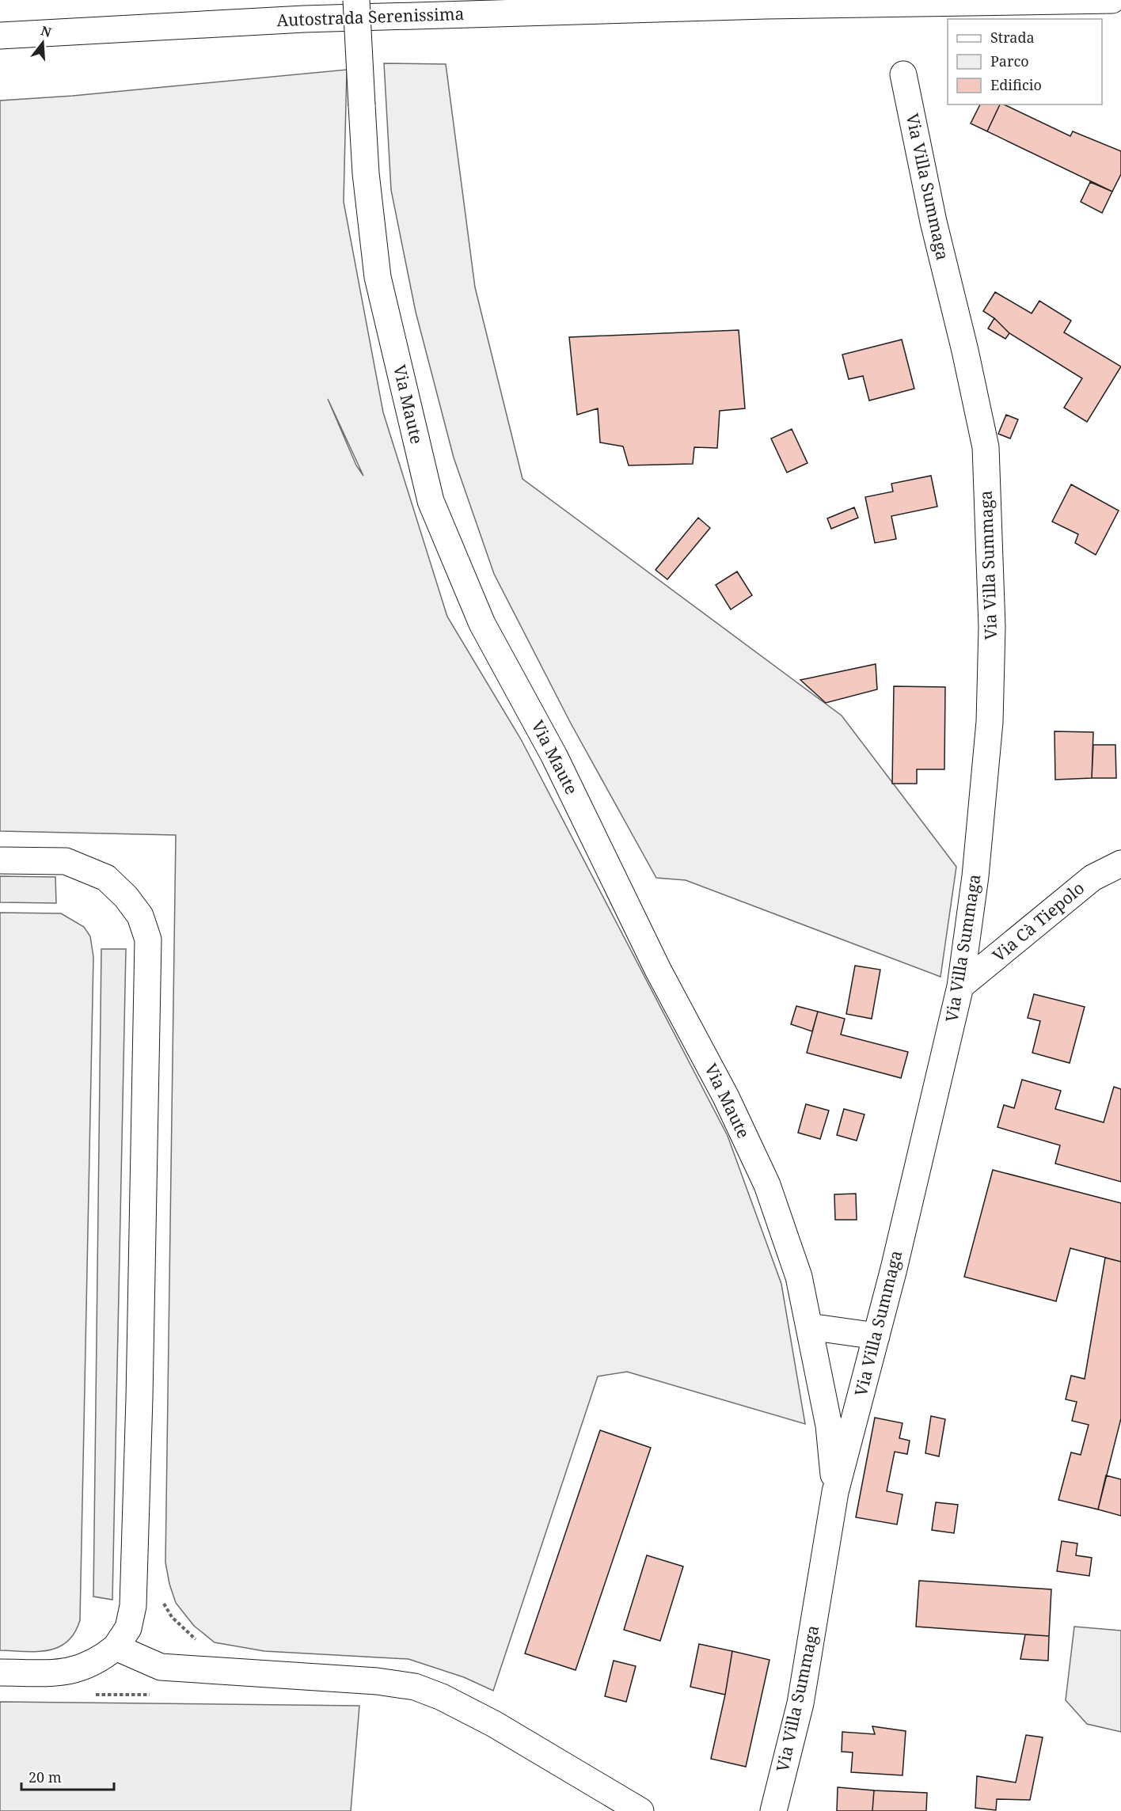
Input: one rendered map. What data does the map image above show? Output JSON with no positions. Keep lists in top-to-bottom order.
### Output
{
  "streets": {
    "main road": [
      "Autostrada Serenissima",
      "Via Villa Summaga",
      "Via Maute",
      "Via Cà Tiepolo"
    ]
  },
  "crossings": [
    ["Via Villa Summaga", "Via Maute"],
    ["Via Villa Summaga", "Via Cà Tiepolo"]
  ],
  "legend": ["Strada", "Parco", "Edificio"],
  "scale_bar": "20 m",
  "north": "top"
}
